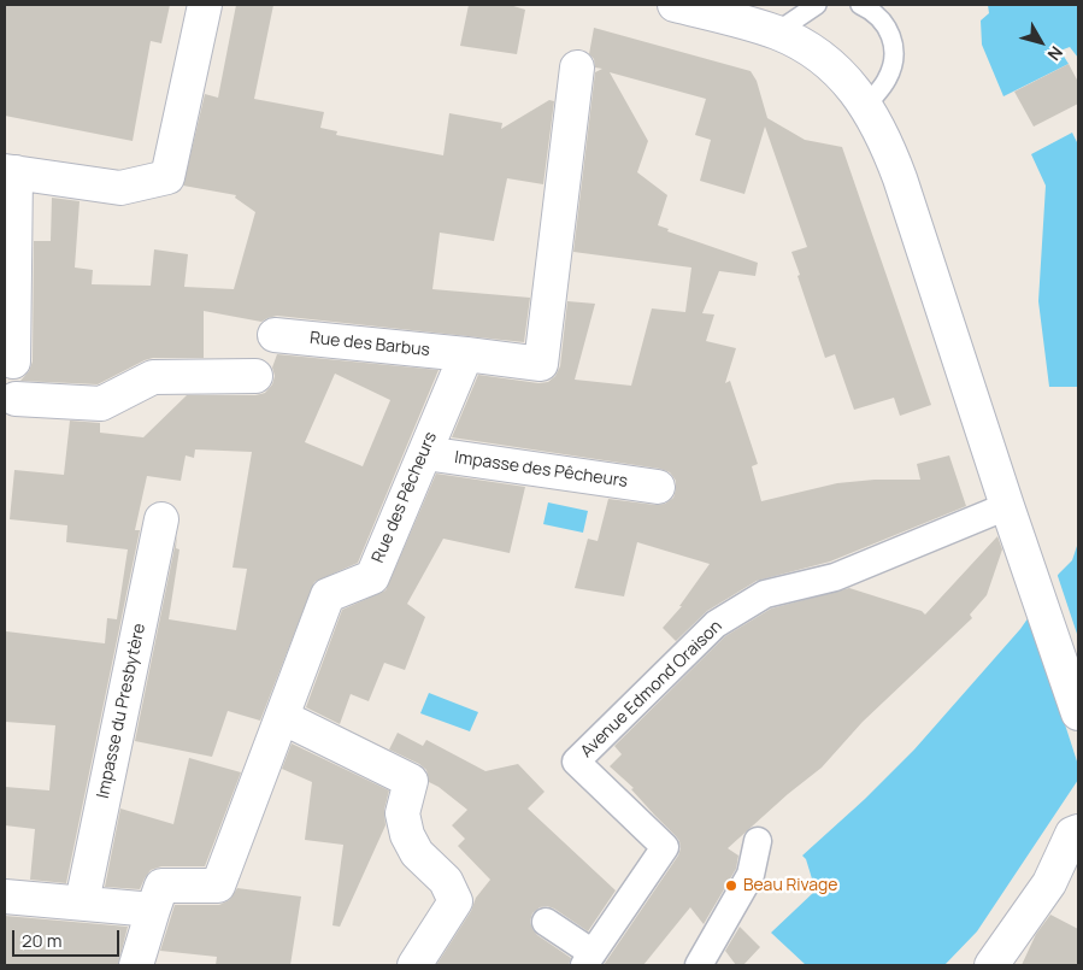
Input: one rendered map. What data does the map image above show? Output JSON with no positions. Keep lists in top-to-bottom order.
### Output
{
  "streets": {
    "street": [
      "Rue des Barbus",
      "Impasse des Pêcheurs",
      "Rue des Pêcheurs",
      "Avenue Edmond Oraison",
      "Impasse du Presbytère"
    ]
  },
  "crossings": [
    ["Rue des Barbus", "Rue des Pêcheurs"],
    ["Impasse des Pêcheurs", "Rue des Pêcheurs"]
  ],
  "places": ["Beau Rivage"],
  "scale_bar": "20 m",
  "north": "bottom right"
}
